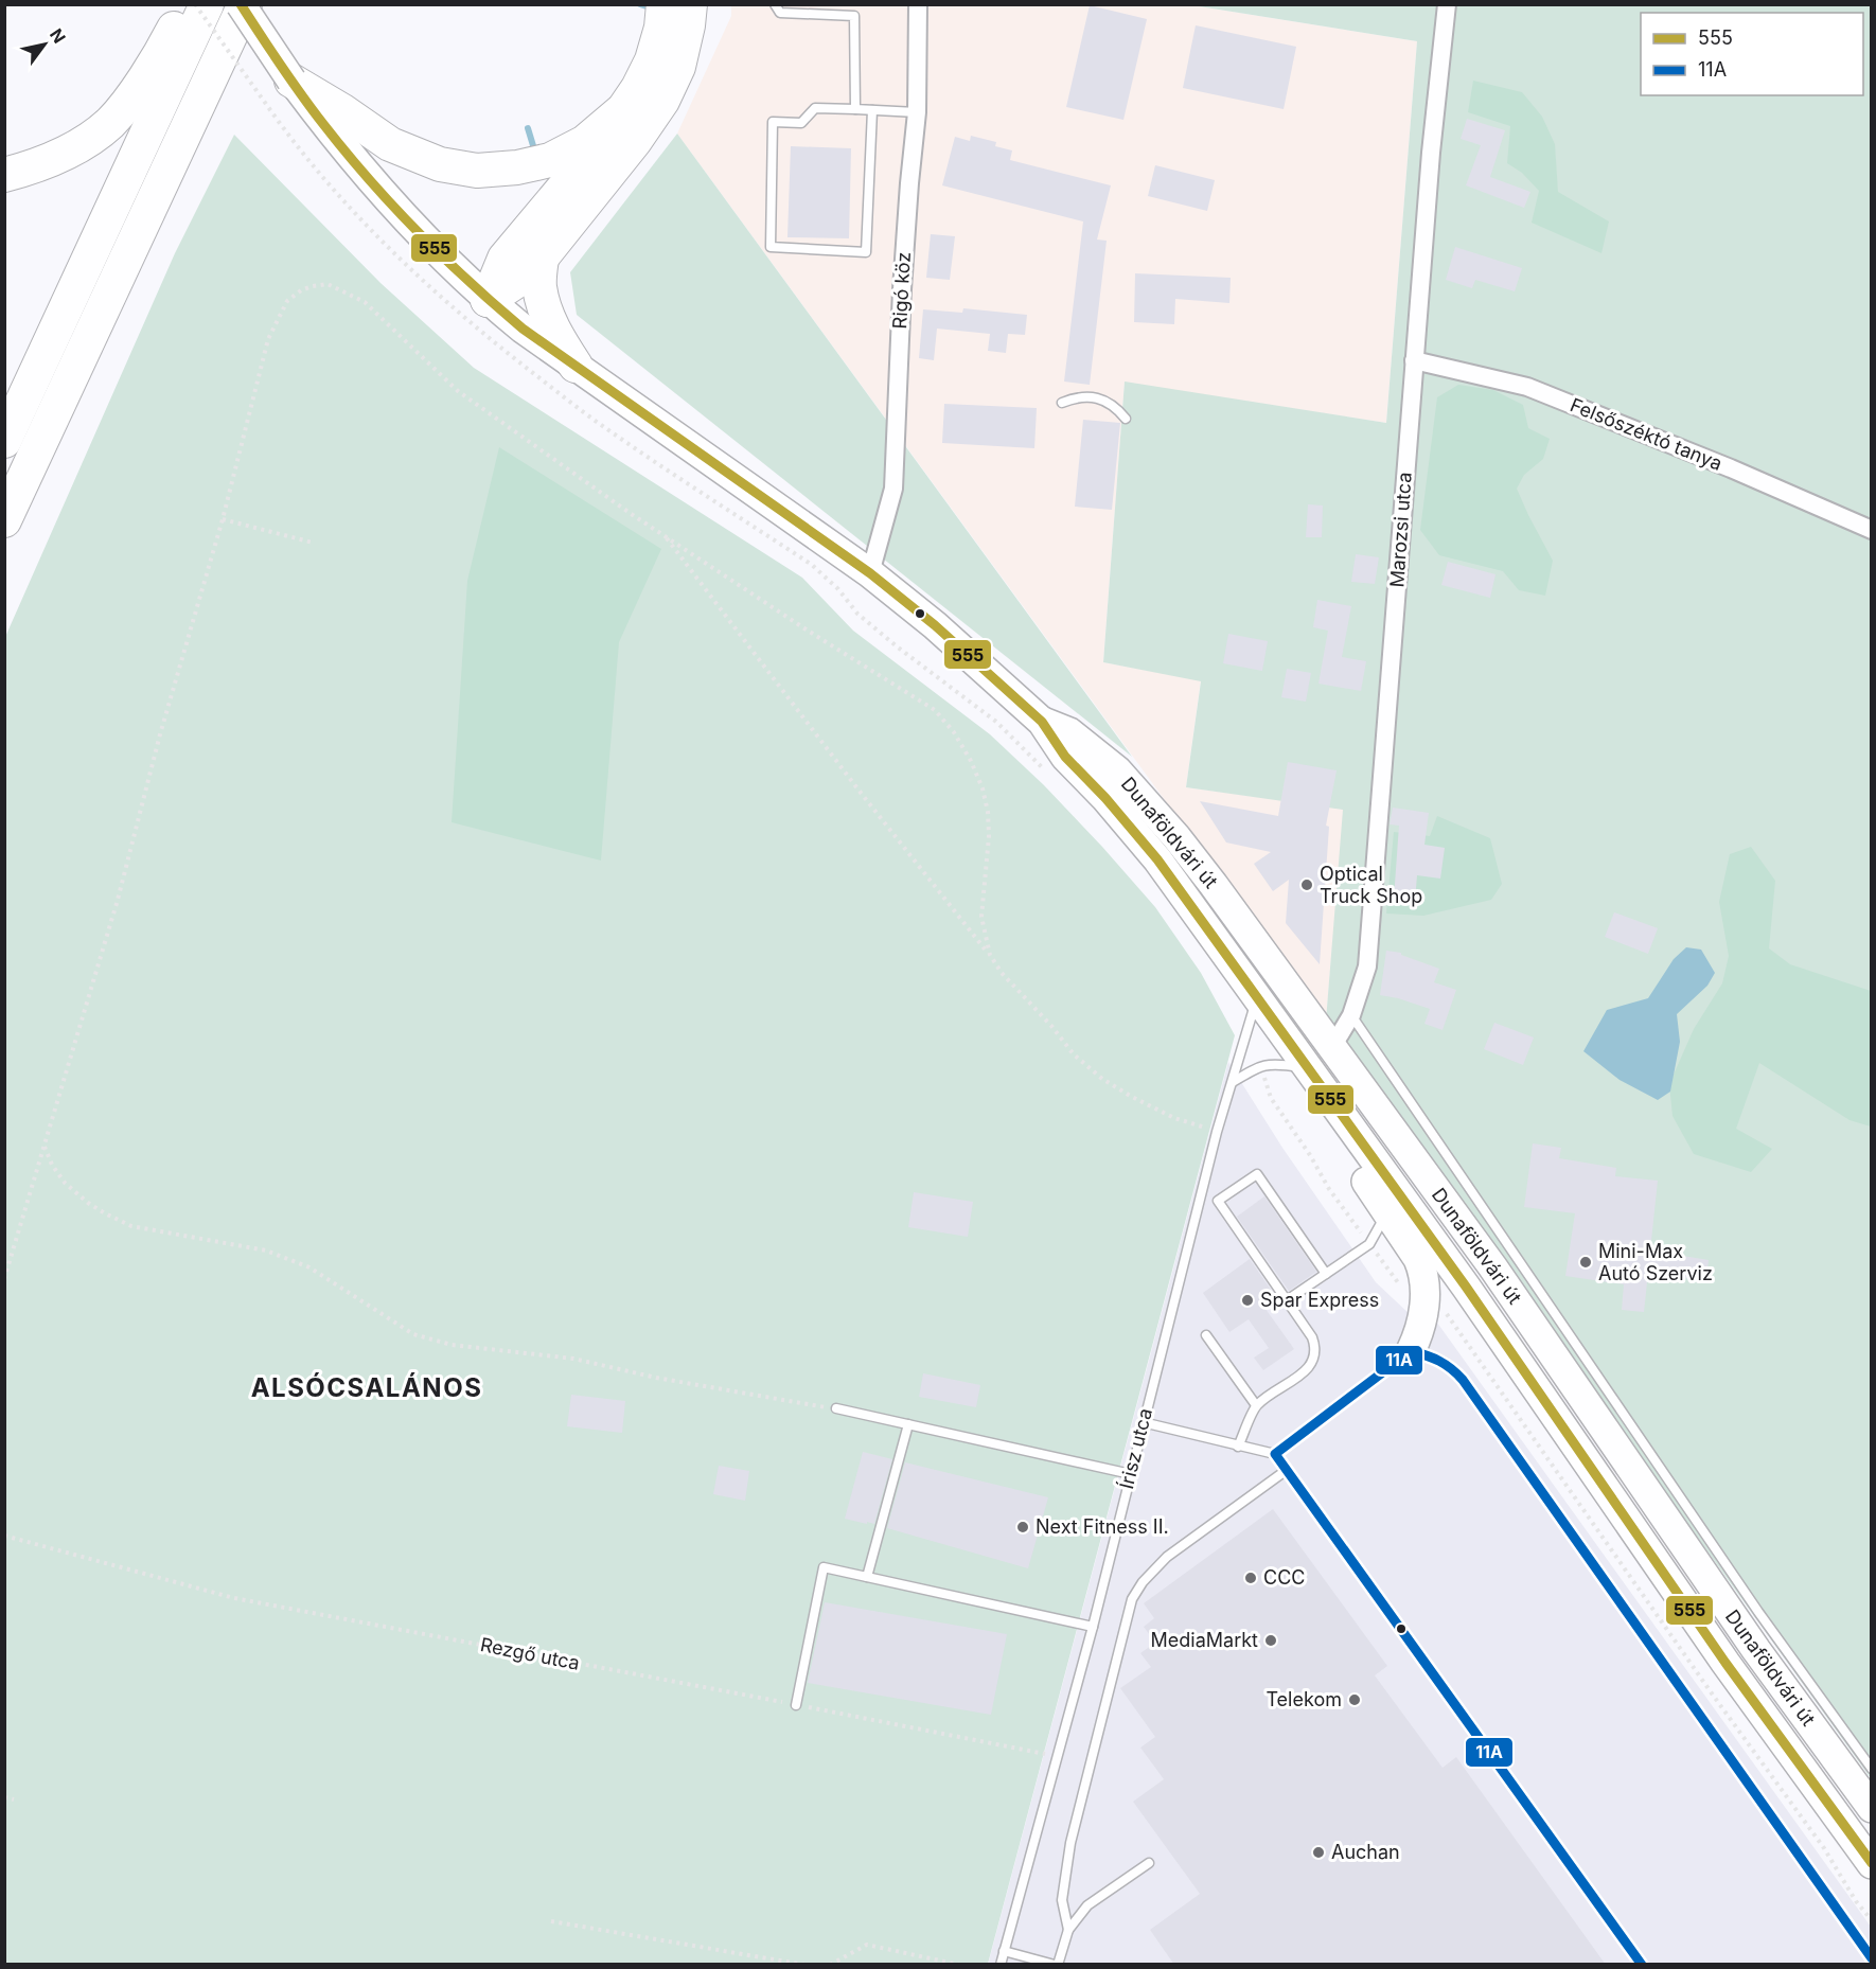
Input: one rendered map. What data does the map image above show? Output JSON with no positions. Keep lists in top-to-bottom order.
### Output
{
  "streets": {
    "main road": ["Dunaföldvári út"],
    "street": ["Rigó köz", "Felsőszéktó tanya", "Marozsi utca"],
    "lane": ["Írisz utca"],
    "path": ["Rezgő utca"]
  },
  "crossings": [
    ["Rigó köz", "Dunaföldvári út"],
    ["Felsőszéktó tanya", "Marozsi utca"],
    ["Marozsi utca", "Dunaföldvári út"],
    ["Dunaföldvári út", "Írisz utca"],
    ["Írisz utca", "Rezgő utca"]
  ],
  "districts": ["ALSÓCSALÁNOS"],
  "places": [
    "Optical Truck Shop",
    "Mini-Max Autó Szerviz",
    "Spar Express",
    "Next Fitness II.",
    "CCC",
    "MediaMarkt",
    "Telekom",
    "Auchan"
  ],
  "lines": ["transit line 555", "transit line 11A"],
  "legend": ["555", "11A"],
  "north": "top right"
}
